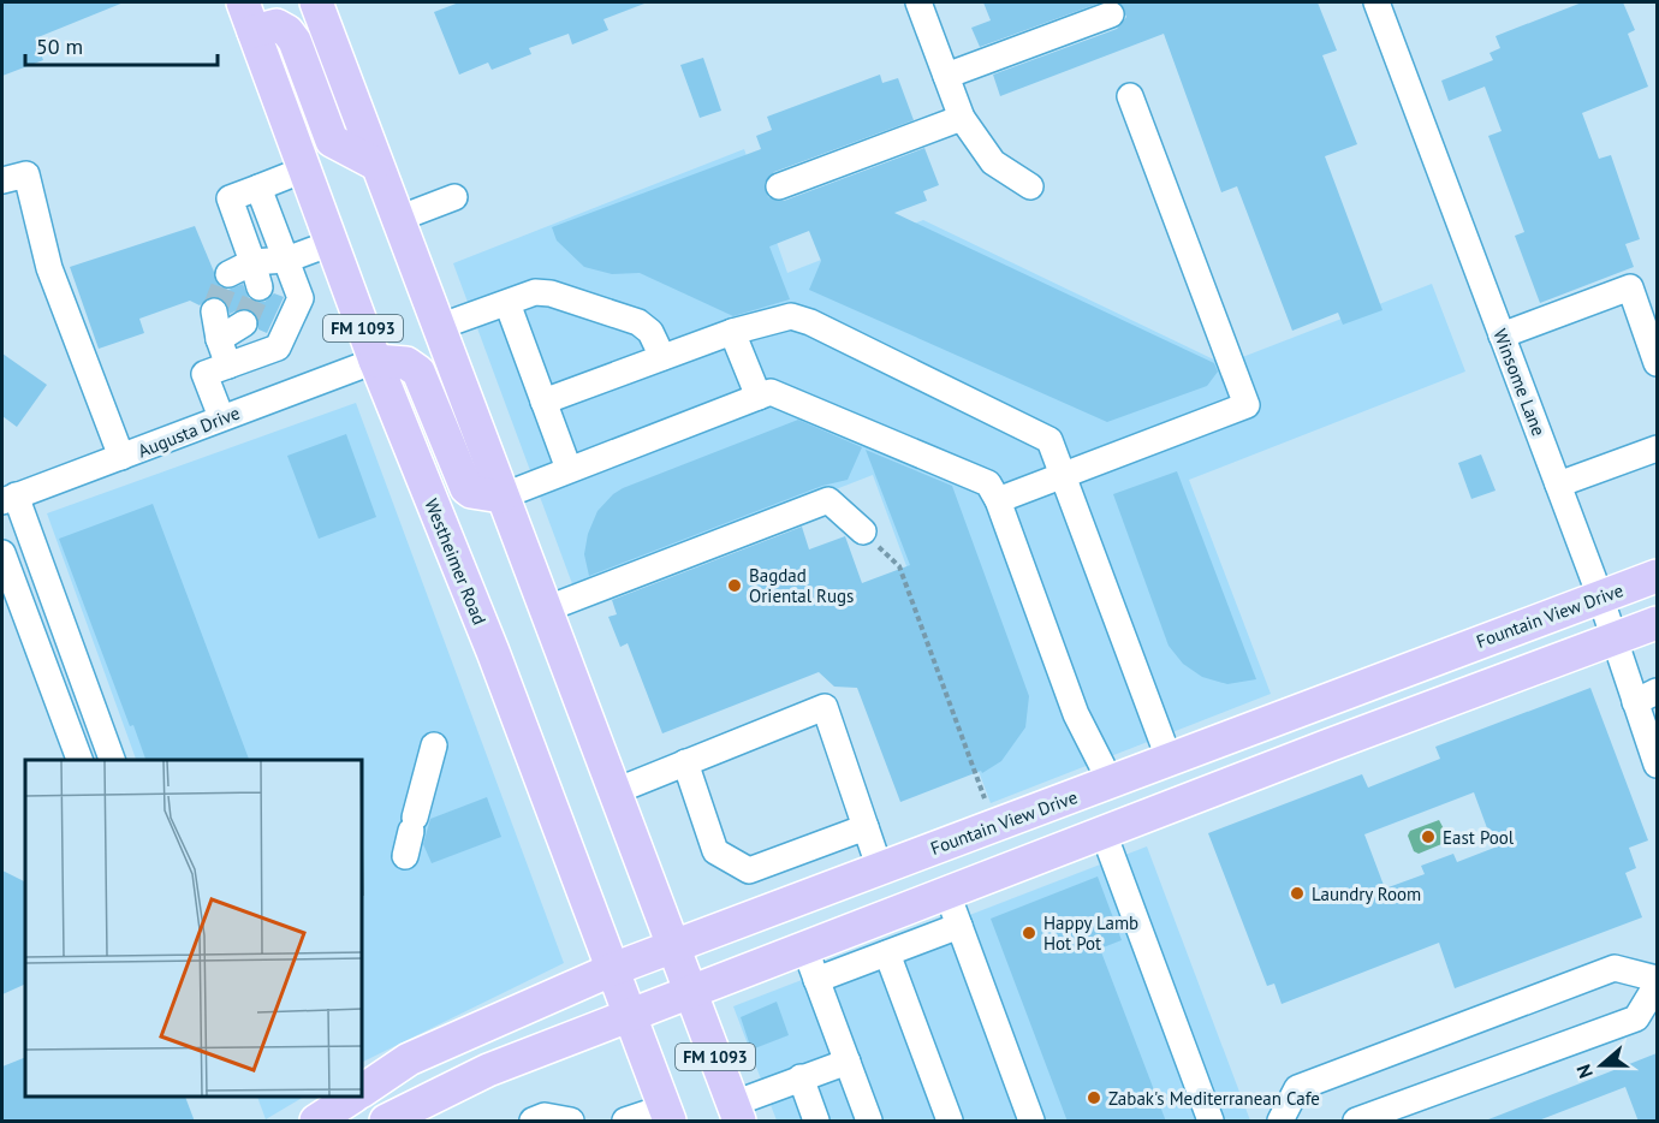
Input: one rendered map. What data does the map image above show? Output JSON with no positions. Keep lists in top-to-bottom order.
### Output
{
  "streets": {
    "main road": ["FM 1093", "Westheimer Road", "Fountain View Drive"],
    "street": ["Winsome Lane", "Augusta Drive"]
  },
  "crossings": [
    ["FM 1093", "Fountain View Drive"],
    ["Winsome Lane", "Fountain View Drive"],
    ["Augusta Drive", "Westheimer Road"],
    ["Westheimer Road", "Fountain View Drive"]
  ],
  "places": [
    "Bagdad Oriental Rugs",
    "East Pool",
    "Laundry Room",
    "Happy Lamb Hot Pot",
    "Zabak's Mediterranean Cafe"
  ],
  "scale_bar": "50 m",
  "north": "left"
}
